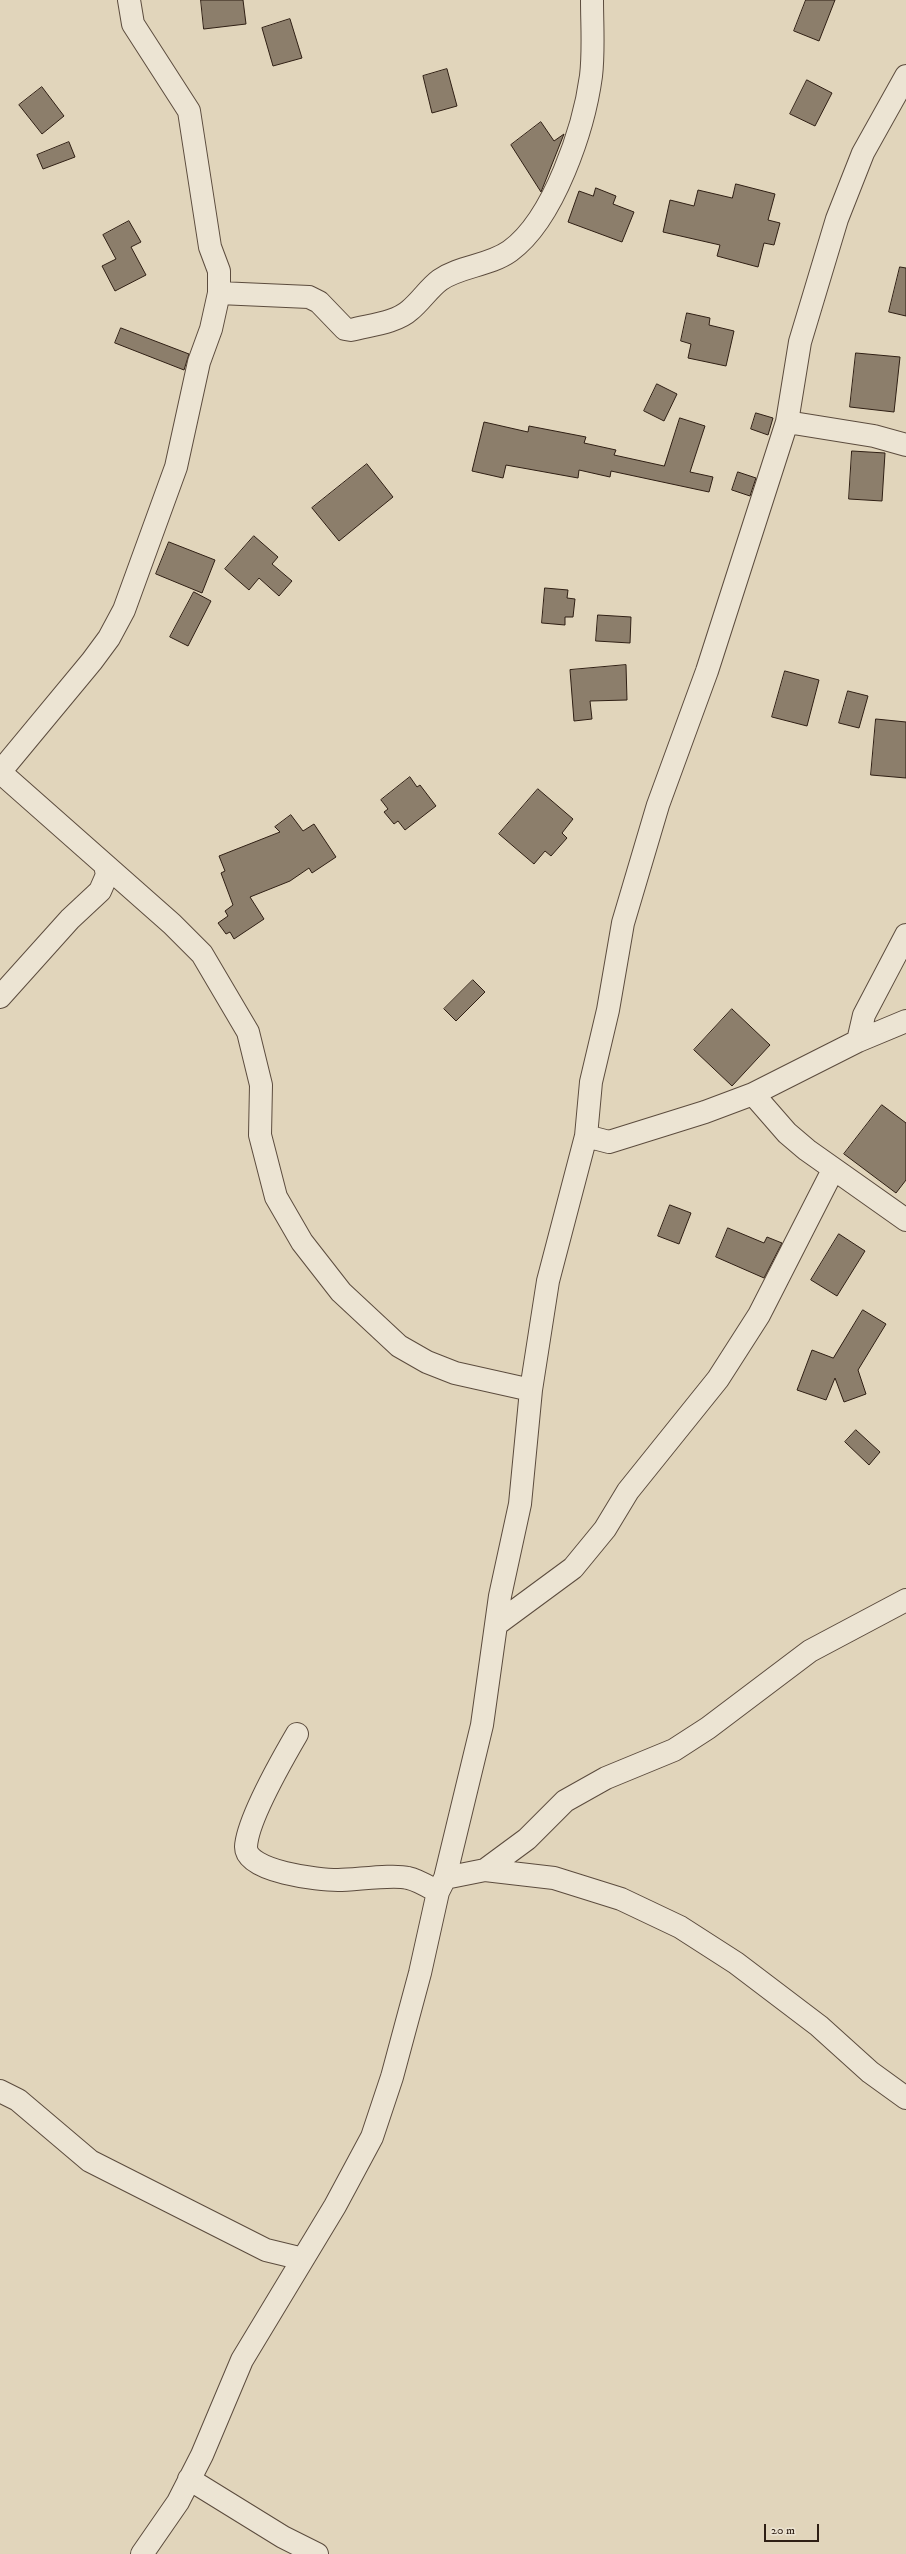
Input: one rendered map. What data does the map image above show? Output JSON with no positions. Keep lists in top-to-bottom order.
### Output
{
  "scale_bar": "20 m"
}
